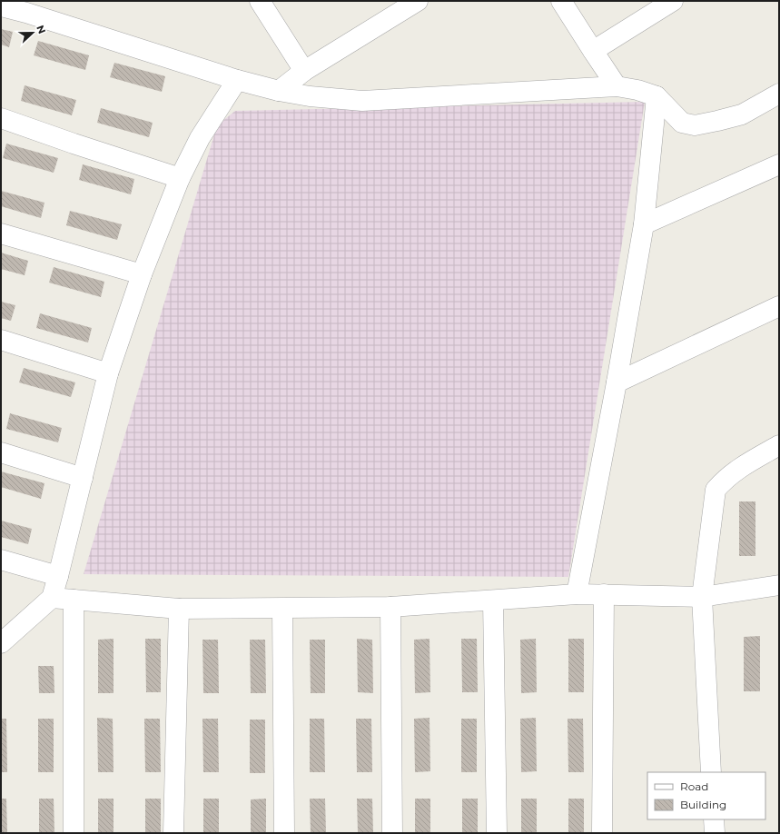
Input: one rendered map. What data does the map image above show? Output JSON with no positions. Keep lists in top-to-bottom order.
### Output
{
  "legend": ["Road", "Building"],
  "north": "right"
}
